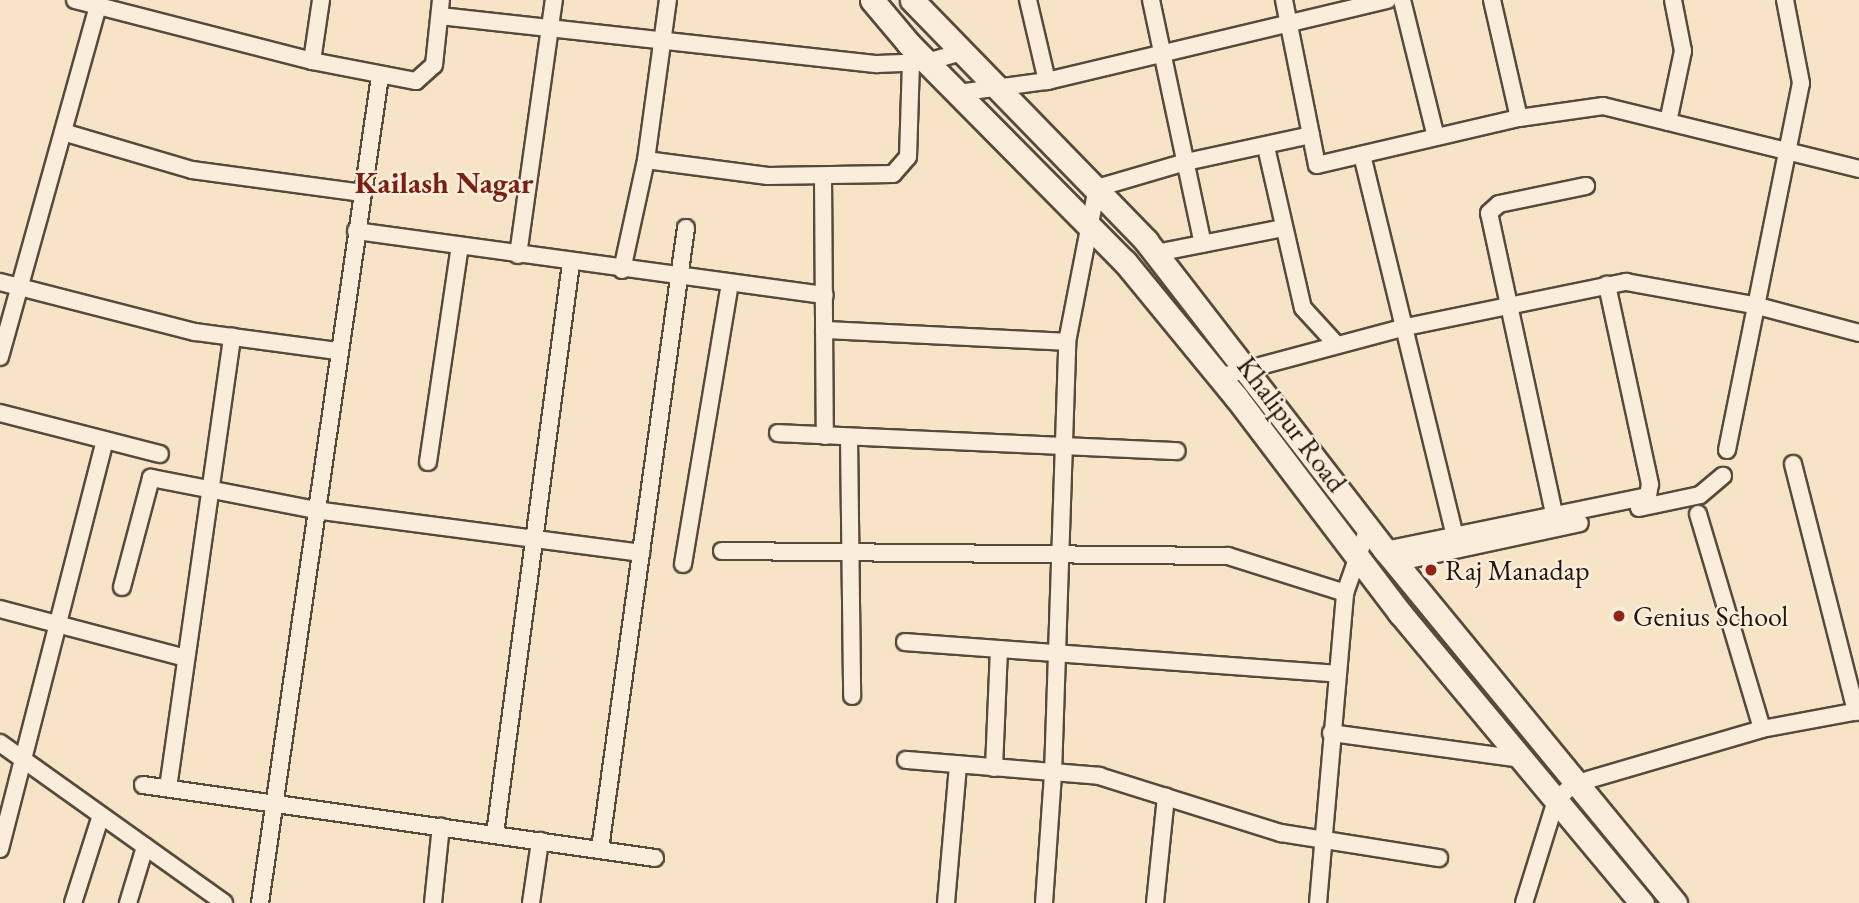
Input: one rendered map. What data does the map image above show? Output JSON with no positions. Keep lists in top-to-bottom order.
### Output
{
  "streets": {
    "street": ["Khalipur Road"]
  },
  "districts": ["Kailash Nagar"],
  "places": ["Raj Manadap", "Genius School"]
}
